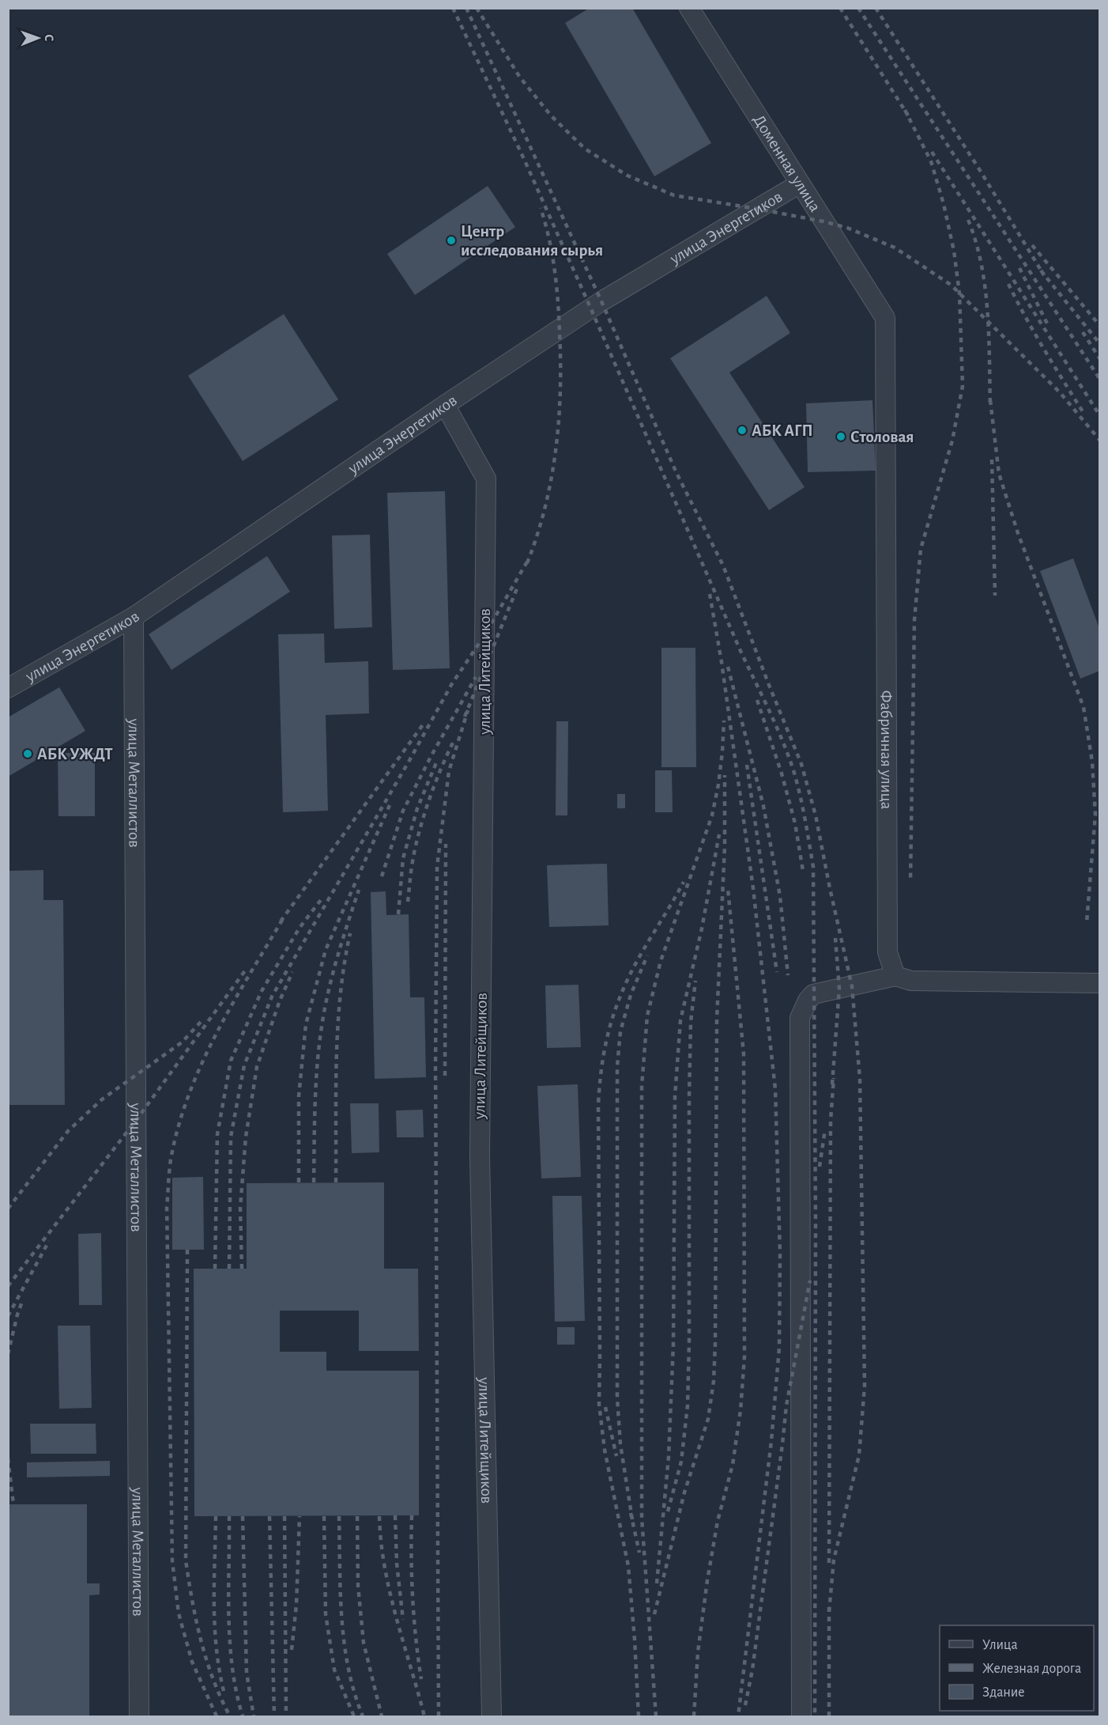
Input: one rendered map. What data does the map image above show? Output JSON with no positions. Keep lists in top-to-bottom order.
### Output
{
  "streets": {
    "street": [
      "Доменная улица",
      "улица Энергетиков",
      "улица Литейщиков",
      "Фабричная улица",
      "улица Металлистов"
    ]
  },
  "crossings": [
    ["Доменная улица", "улица Энергетиков"],
    ["Доменная улица", "Фабричная улица"],
    ["улица Энергетиков", "улица Литейщиков"],
    ["улица Энергетиков", "улица Металлистов"]
  ],
  "places": [
    "Центр исследования сырья",
    "АБК АГП",
    "Столовая",
    "АБК УЖДТ"
  ],
  "legend": ["Улица", "Железная дорога", "Здание"],
  "north": "right"
}
